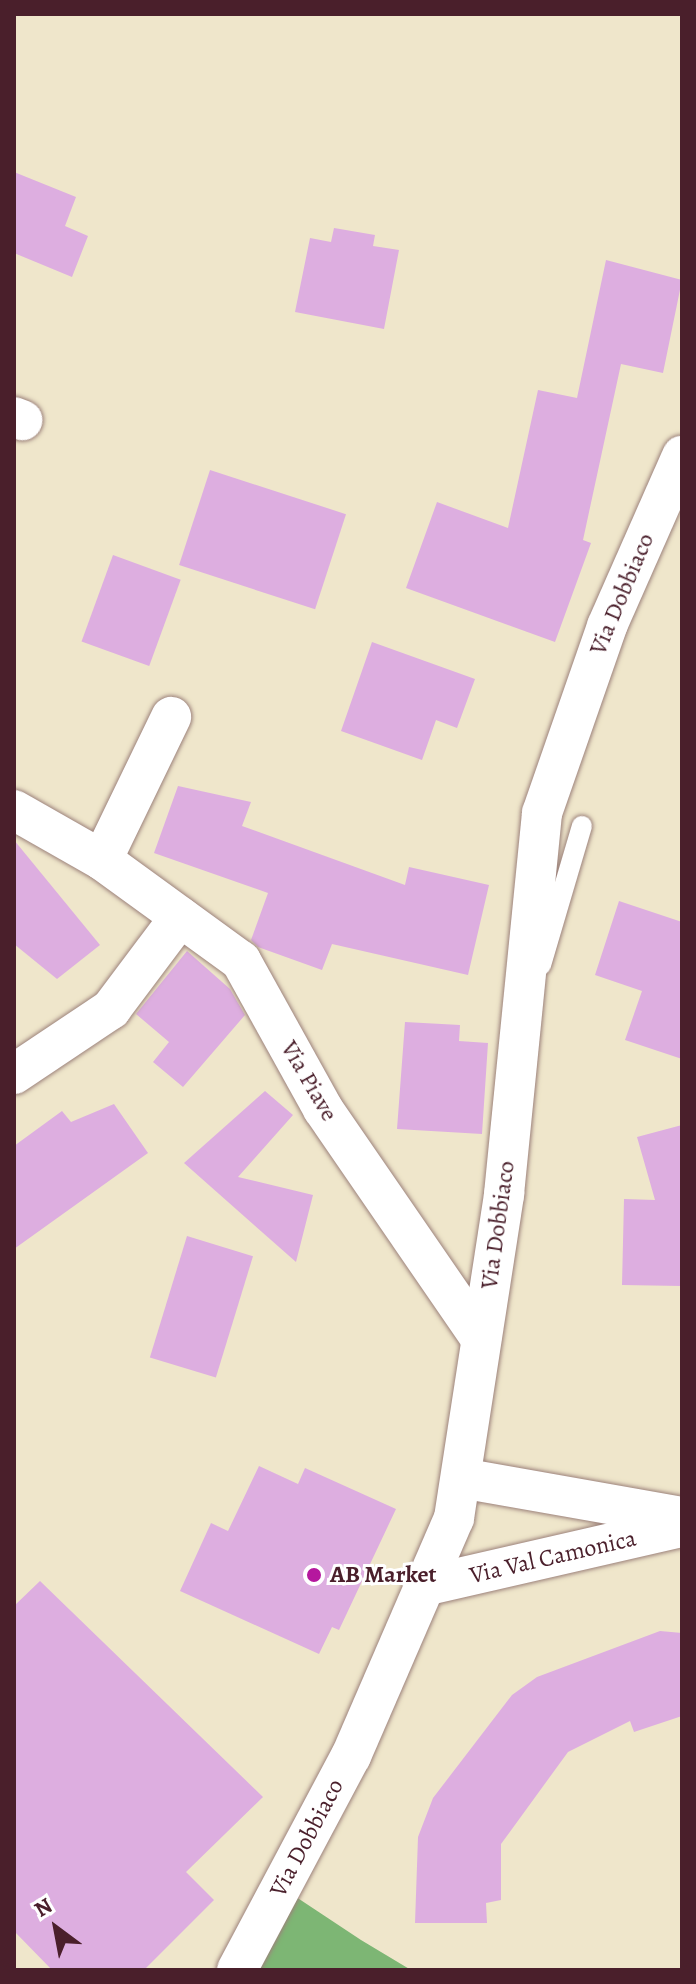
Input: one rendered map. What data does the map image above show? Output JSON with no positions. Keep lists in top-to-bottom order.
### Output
{
  "streets": {
    "street": ["Via Dobbiaco", "Via Piave", "Via Val Camonica"]
  },
  "crossings": [
    ["Via Dobbiaco", "Via Piave"],
    ["Via Dobbiaco", "Via Val Camonica"]
  ],
  "places": ["AB Market"],
  "north": "top left"
}
